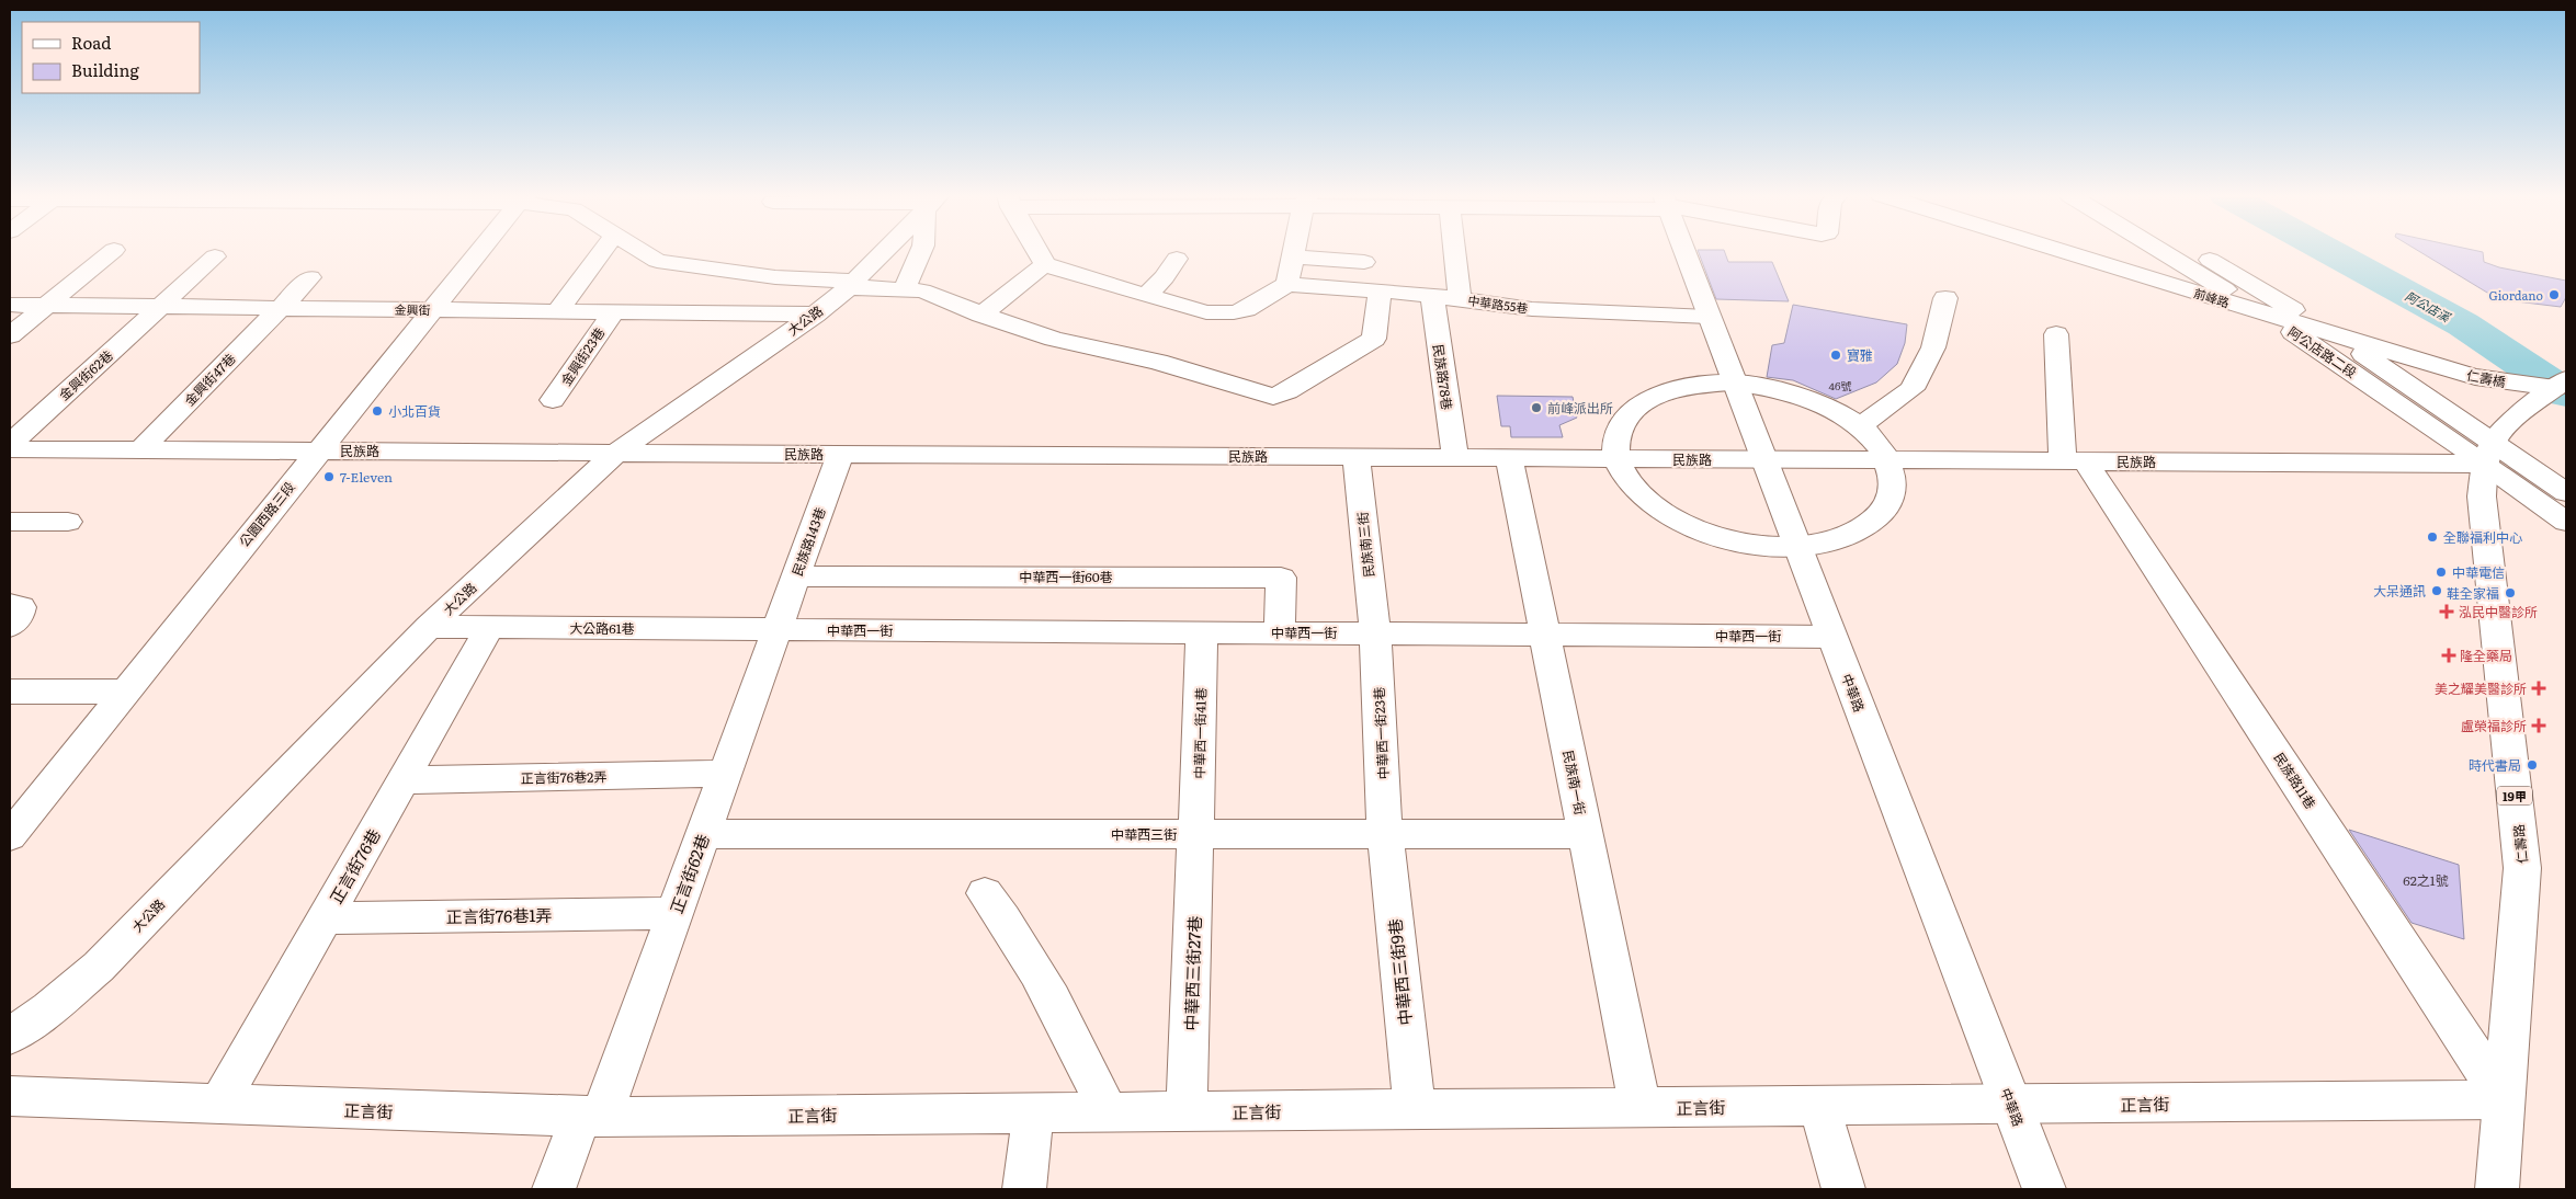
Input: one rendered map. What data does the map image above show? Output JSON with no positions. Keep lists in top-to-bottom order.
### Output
{
  "streets": {
    "street": [
      "前峰路",
      "中華路55巷",
      "金興街",
      "大公路",
      "阿公店路二段",
      "金興街23巷",
      "金興街62巷",
      "民族路78巷",
      "仁壽橋",
      "金興街47巷",
      "民族路",
      "公園西路三段",
      "民族路143巷",
      "民族南三街",
      "中華西一街60巷",
      "大公路61巷",
      "中華西一街",
      "中華路",
      "中華西一街41巷",
      "中華西一街23巷",
      "正言街76巷2弄",
      "民族路11巷",
      "民族南一街",
      "19甲",
      "中華西三街",
      "仁壽路",
      "正言街76巷",
      "正言街62巷",
      "正言街76巷1弄",
      "中華西三街9巷",
      "中華西三街27巷",
      "正言街"
    ]
  },
  "crossings": [
    ["前峰路", "阿公店路二段"],
    ["前峰路", "仁壽橋"],
    ["中華路55巷", "民族路78巷"],
    ["中華路55巷", "中華路"],
    ["金興街", "大公路"],
    ["金興街", "金興街23巷"],
    ["金興街", "金興街62巷"],
    ["金興街", "金興街47巷"],
    ["金興街", "公園西路三段"],
    ["大公路", "民族路"],
    ["大公路", "大公路61巷"],
    ["阿公店路二段", "仁壽橋"],
    ["阿公店路二段", "民族路"],
    ["阿公店路二段", "仁壽路"],
    ["民族路78巷", "民族路"],
    ["仁壽橋", "民族路"],
    ["仁壽橋", "仁壽路"],
    ["金興街47巷", "民族路"],
    ["民族路", "公園西路三段"],
    ["民族路", "民族路143巷"],
    ["民族路", "民族南三街"],
    ["民族路", "中華路"],
    ["民族路", "民族路11巷"],
    ["民族路", "民族南一街"],
    ["民族路", "仁壽路"],
    ["民族路143巷", "中華西一街60巷"],
    ["民族路143巷", "大公路61巷"],
    ["民族路143巷", "中華西一街"],
    ["民族路143巷", "正言街62巷"],
    ["民族南三街", "中華西一街"],
    ["民族南三街", "中華西一街23巷"],
    ["中華西一街60巷", "中華西一街"],
    ["大公路61巷", "中華西一街"],
    ["大公路61巷", "正言街76巷"],
    ["大公路61巷", "正言街62巷"],
    ["中華西一街", "中華路"],
    ["中華西一街", "中華西一街41巷"],
    ["中華西一街", "中華西一街23巷"],
    ["中華西一街", "民族南一街"],
    ["中華西一街", "正言街62巷"],
    ["中華路", "正言街"],
    ["中華西一街41巷", "中華西三街"],
    ["中華西一街41巷", "中華西三街27巷"],
    ["中華西一街23巷", "中華西三街"],
    ["中華西一街23巷", "中華西三街9巷"],
    ["正言街76巷2弄", "正言街76巷"],
    ["正言街76巷2弄", "正言街62巷"],
    ["民族路11巷", "仁壽路"],
    ["民族路11巷", "正言街"],
    ["民族南一街", "中華西三街"],
    ["民族南一街", "正言街"],
    ["中華西三街", "正言街62巷"],
    ["中華西三街", "中華西三街9巷"],
    ["中華西三街", "中華西三街27巷"],
    ["仁壽路", "正言街"],
    ["正言街76巷", "正言街76巷1弄"],
    ["正言街76巷", "正言街"],
    ["正言街62巷", "正言街76巷1弄"],
    ["正言街62巷", "正言街"],
    ["中華西三街9巷", "正言街"],
    ["中華西三街27巷", "正言街"]
  ],
  "water": ["阿公店溪"],
  "places": {
    "other": [
      "Giordano",
      "寶雅",
      "前峰派出所",
      "小北百貨",
      "7-Eleven",
      "全聯福利中心",
      "中華電信",
      "大呆通訊",
      "鞋全家福",
      "時代書局"
    ],
    "health": [
      "泓民中醫診所",
      "隆全藥局",
      "美之耀美醫診所",
      "盧榮福診所"
    ]
  },
  "house_numbers": ["46號", "62之1號"],
  "legend": ["Road", "Building"]
}
